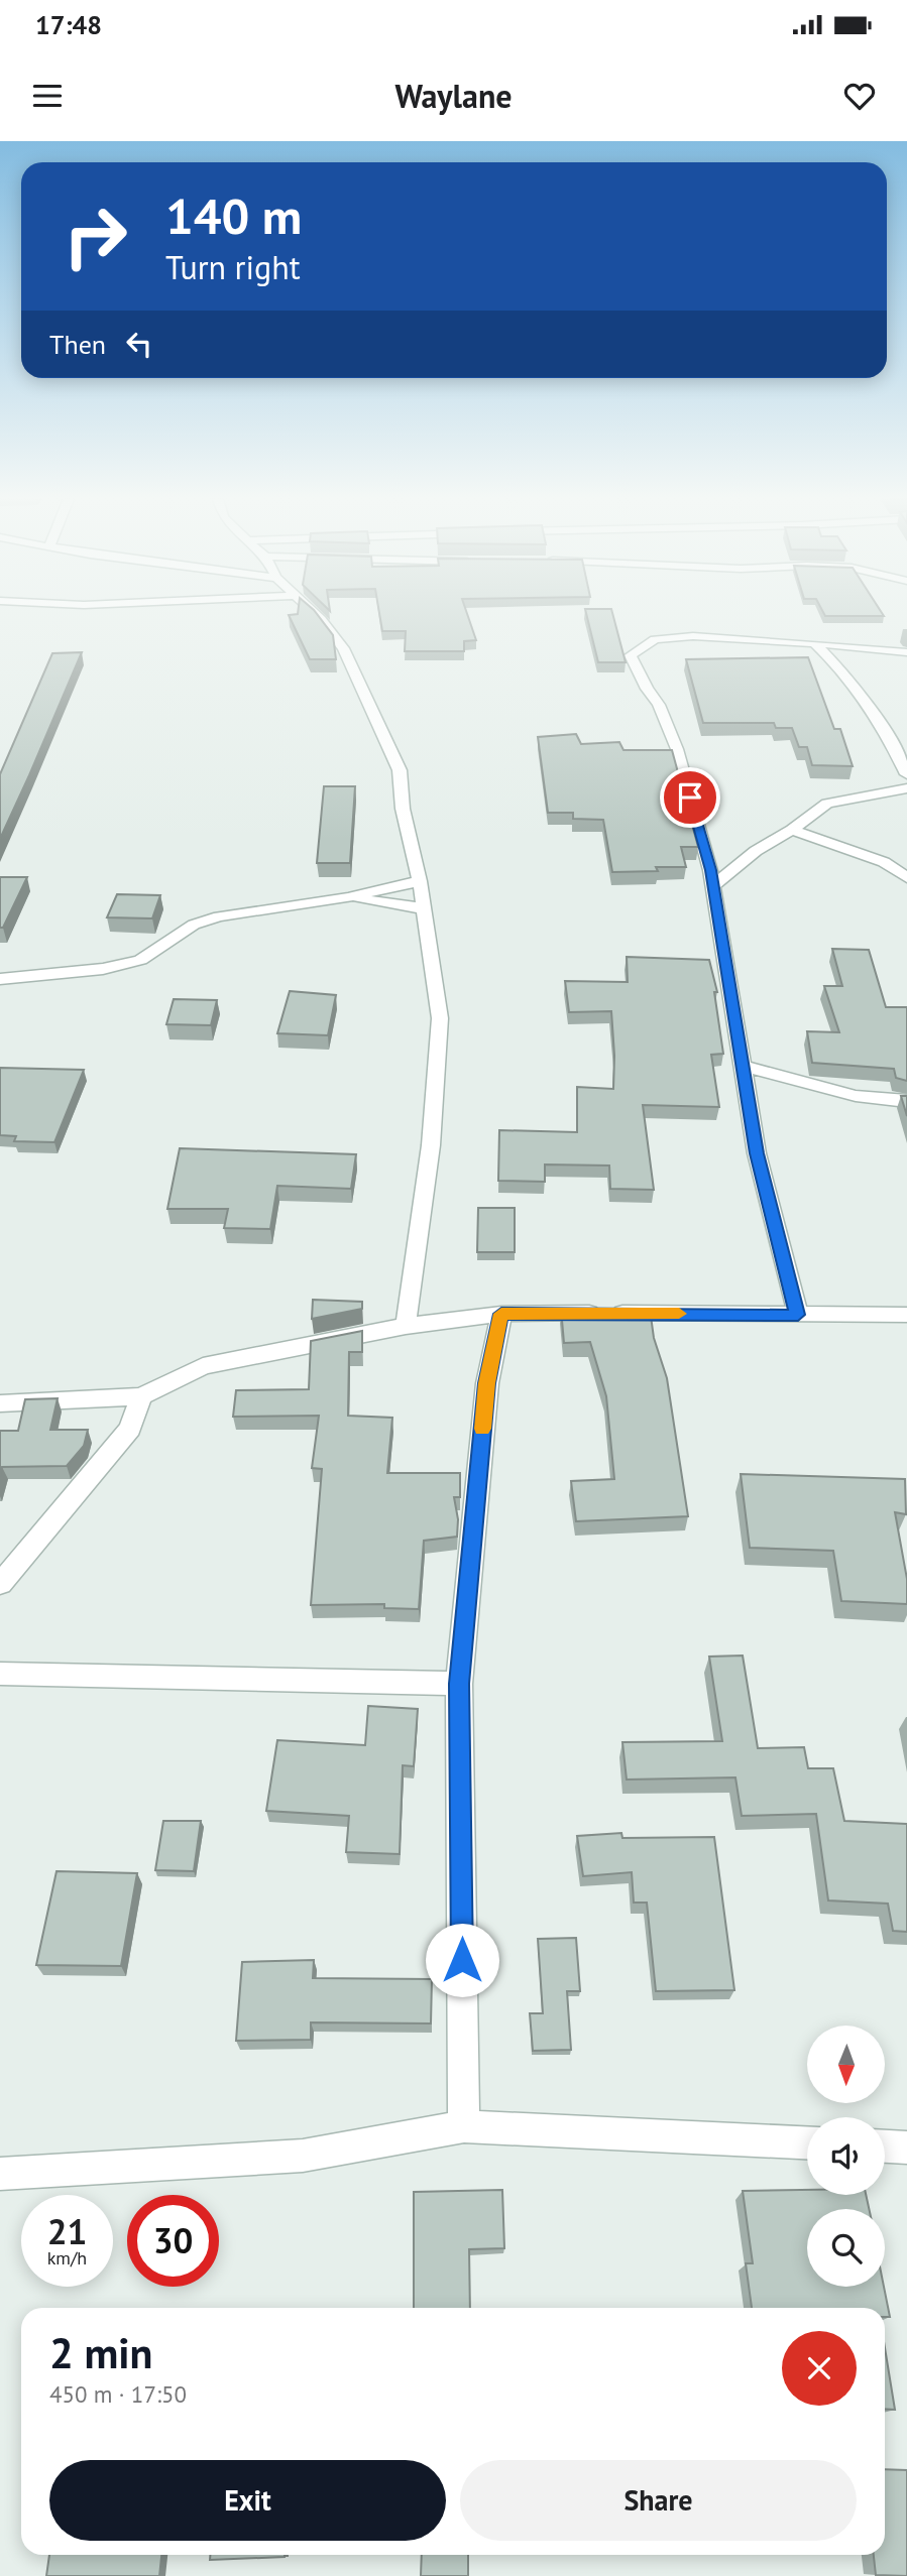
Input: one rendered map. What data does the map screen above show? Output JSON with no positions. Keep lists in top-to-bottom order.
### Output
{
  "north": "bottom",
  "page": {
    "status": "17:48",
    "header": "Waylane",
    "turn": ["140 m", "Turn right"],
    "then": "Then",
    "speed": "21 km/h",
    "limit": "30",
    "heading": ["2 min", "450 m · 17:50"],
    "buttons": ["Exit", "Share"]
  }
}
